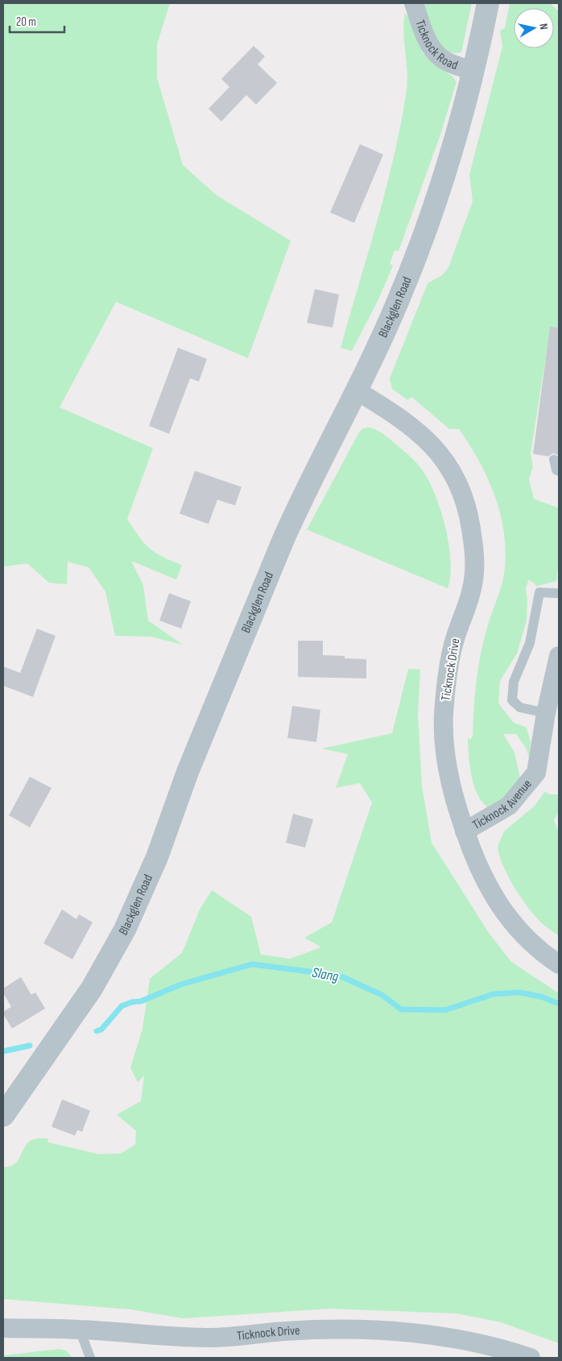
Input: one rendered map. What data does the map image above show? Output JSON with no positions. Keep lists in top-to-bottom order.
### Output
{
  "streets": {
    "street": [
      "Ticknock Road",
      "Blackglen Road",
      "Ticknock Drive",
      "Ticknock Avenue"
    ]
  },
  "crossings": [
    ["Ticknock Road", "Blackglen Road"],
    ["Blackglen Road", "Ticknock Drive"],
    ["Ticknock Drive", "Ticknock Avenue"]
  ],
  "water": ["Slang"],
  "scale_bar": "20 m",
  "north": "right"
}
